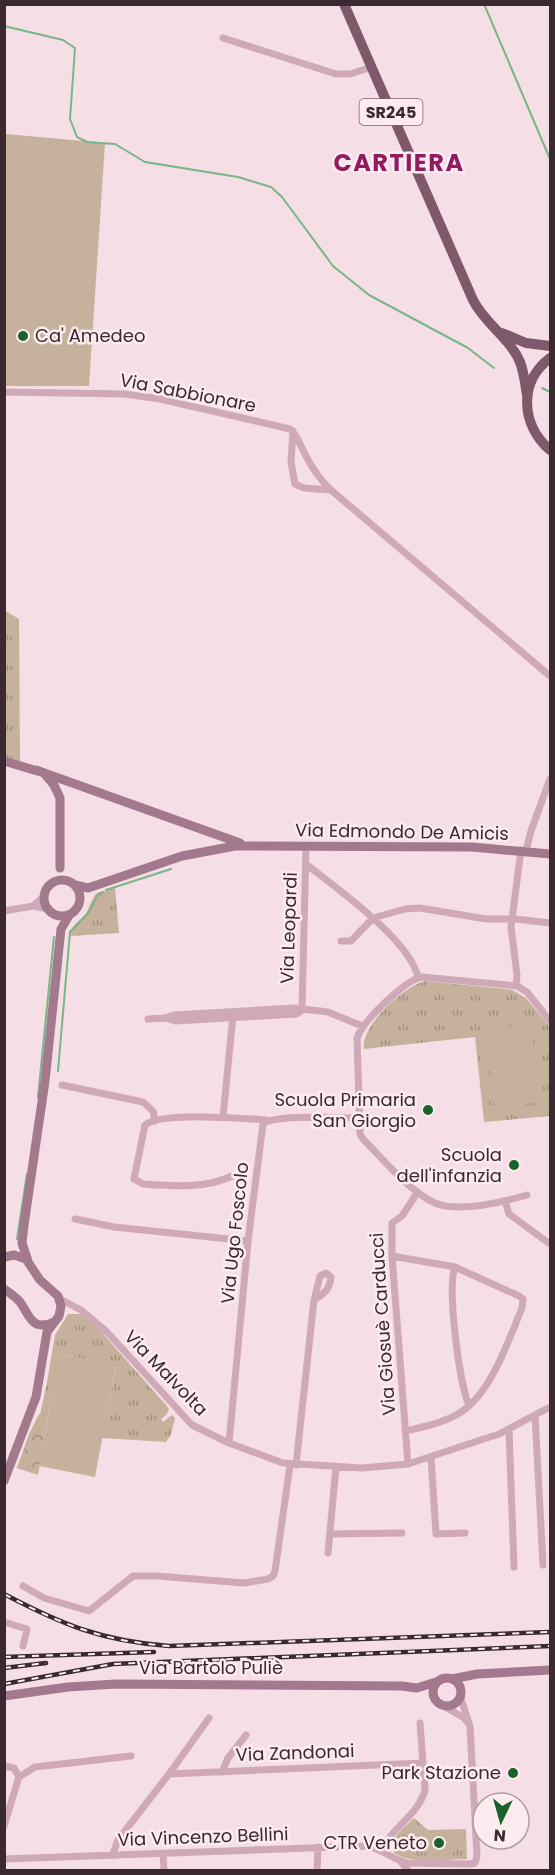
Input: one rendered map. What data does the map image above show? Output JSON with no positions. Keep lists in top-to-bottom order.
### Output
{
  "streets": {
    "main road": ["SR245"],
    "street": [
      "Via Sabbionare",
      "Via Edmondo De Amicis",
      "Via Leopardi",
      "Via Ugo Foscolo",
      "Via Giosuè Carducci",
      "Via Malvolta",
      "Via Bartolo Puliè",
      "Via Zandonai",
      "Via Vincenzo Bellini"
    ]
  },
  "crossings": [
    ["Via Edmondo De Amicis", "Via Leopardi"],
    ["Via Ugo Foscolo", "Via Malvolta"],
    ["Via Giosuè Carducci", "Via Malvolta"]
  ],
  "districts": ["CARTIERA"],
  "places": [
    "Ca' Amedeo",
    "Scuola Primaria San Giorgio",
    "Scuola dell'infanzia",
    "Park Stazione",
    "CTR Veneto"
  ],
  "north": "bottom"
}
